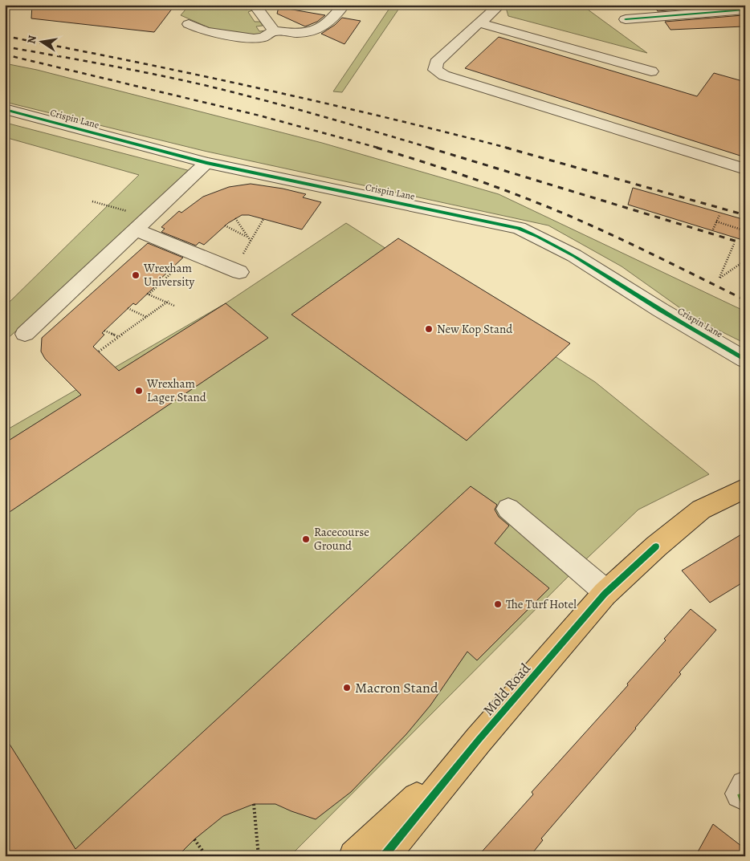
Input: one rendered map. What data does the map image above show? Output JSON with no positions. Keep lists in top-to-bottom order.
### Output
{
  "streets": {
    "main road": ["Mold Road"],
    "street": ["Crispin Lane"]
  },
  "places": [
    "Wrexham University",
    "New Kop Stand",
    "Wrexham Lager Stand",
    "Racecourse Ground",
    "The Turf Hotel",
    "Macron Stand"
  ],
  "north": "left"
}
